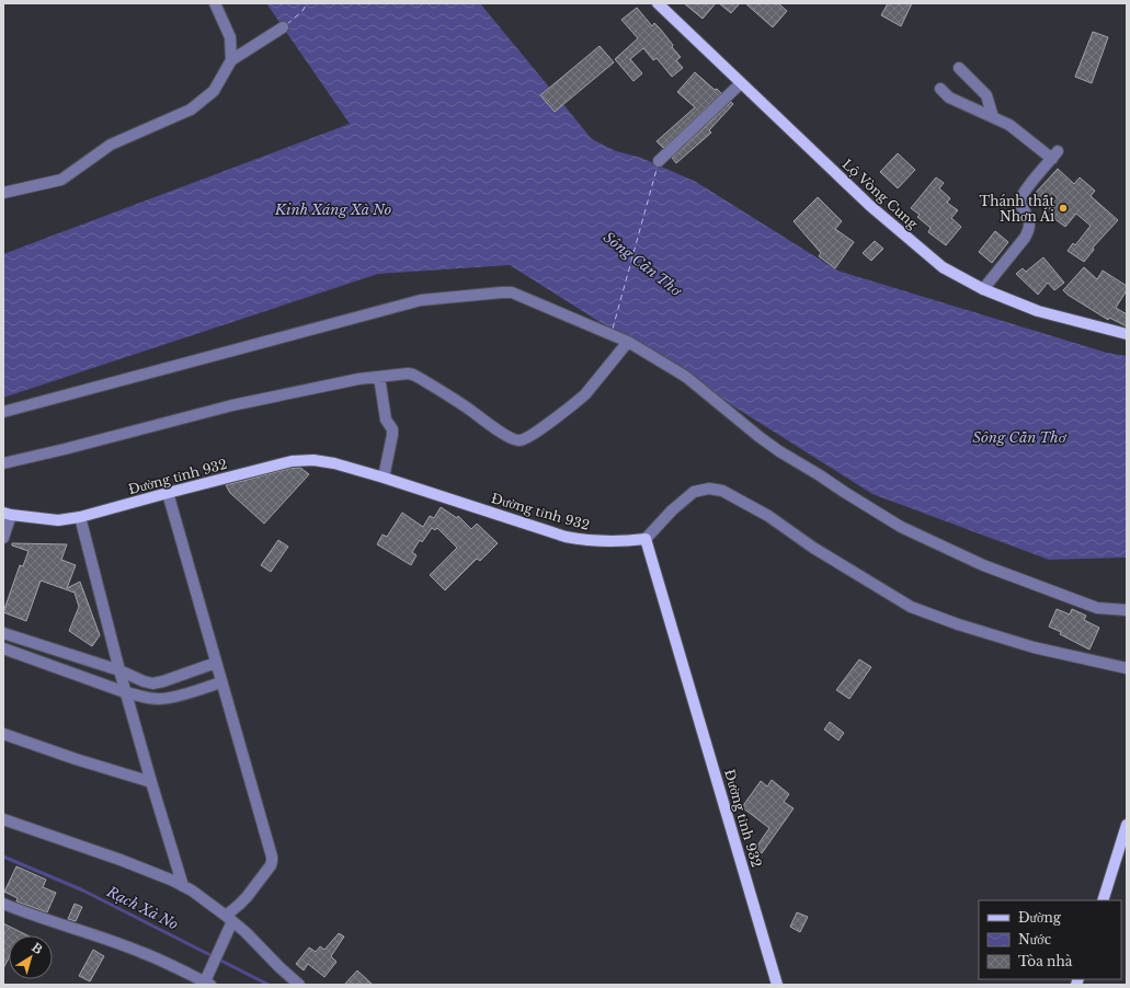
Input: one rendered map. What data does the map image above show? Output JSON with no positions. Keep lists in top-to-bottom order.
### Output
{
  "streets": {
    "main road": ["Lộ Vòng Cung", "Đường tỉnh 932"]
  },
  "water": ["Kinh Xáng Xà No", "Sông Cần Thơ", "Rạch Xà No"],
  "places": ["Thánh thất Nhơn Ái"],
  "legend": ["Đường", "Nước", "Tòa nhà"],
  "north": "top right"
}
